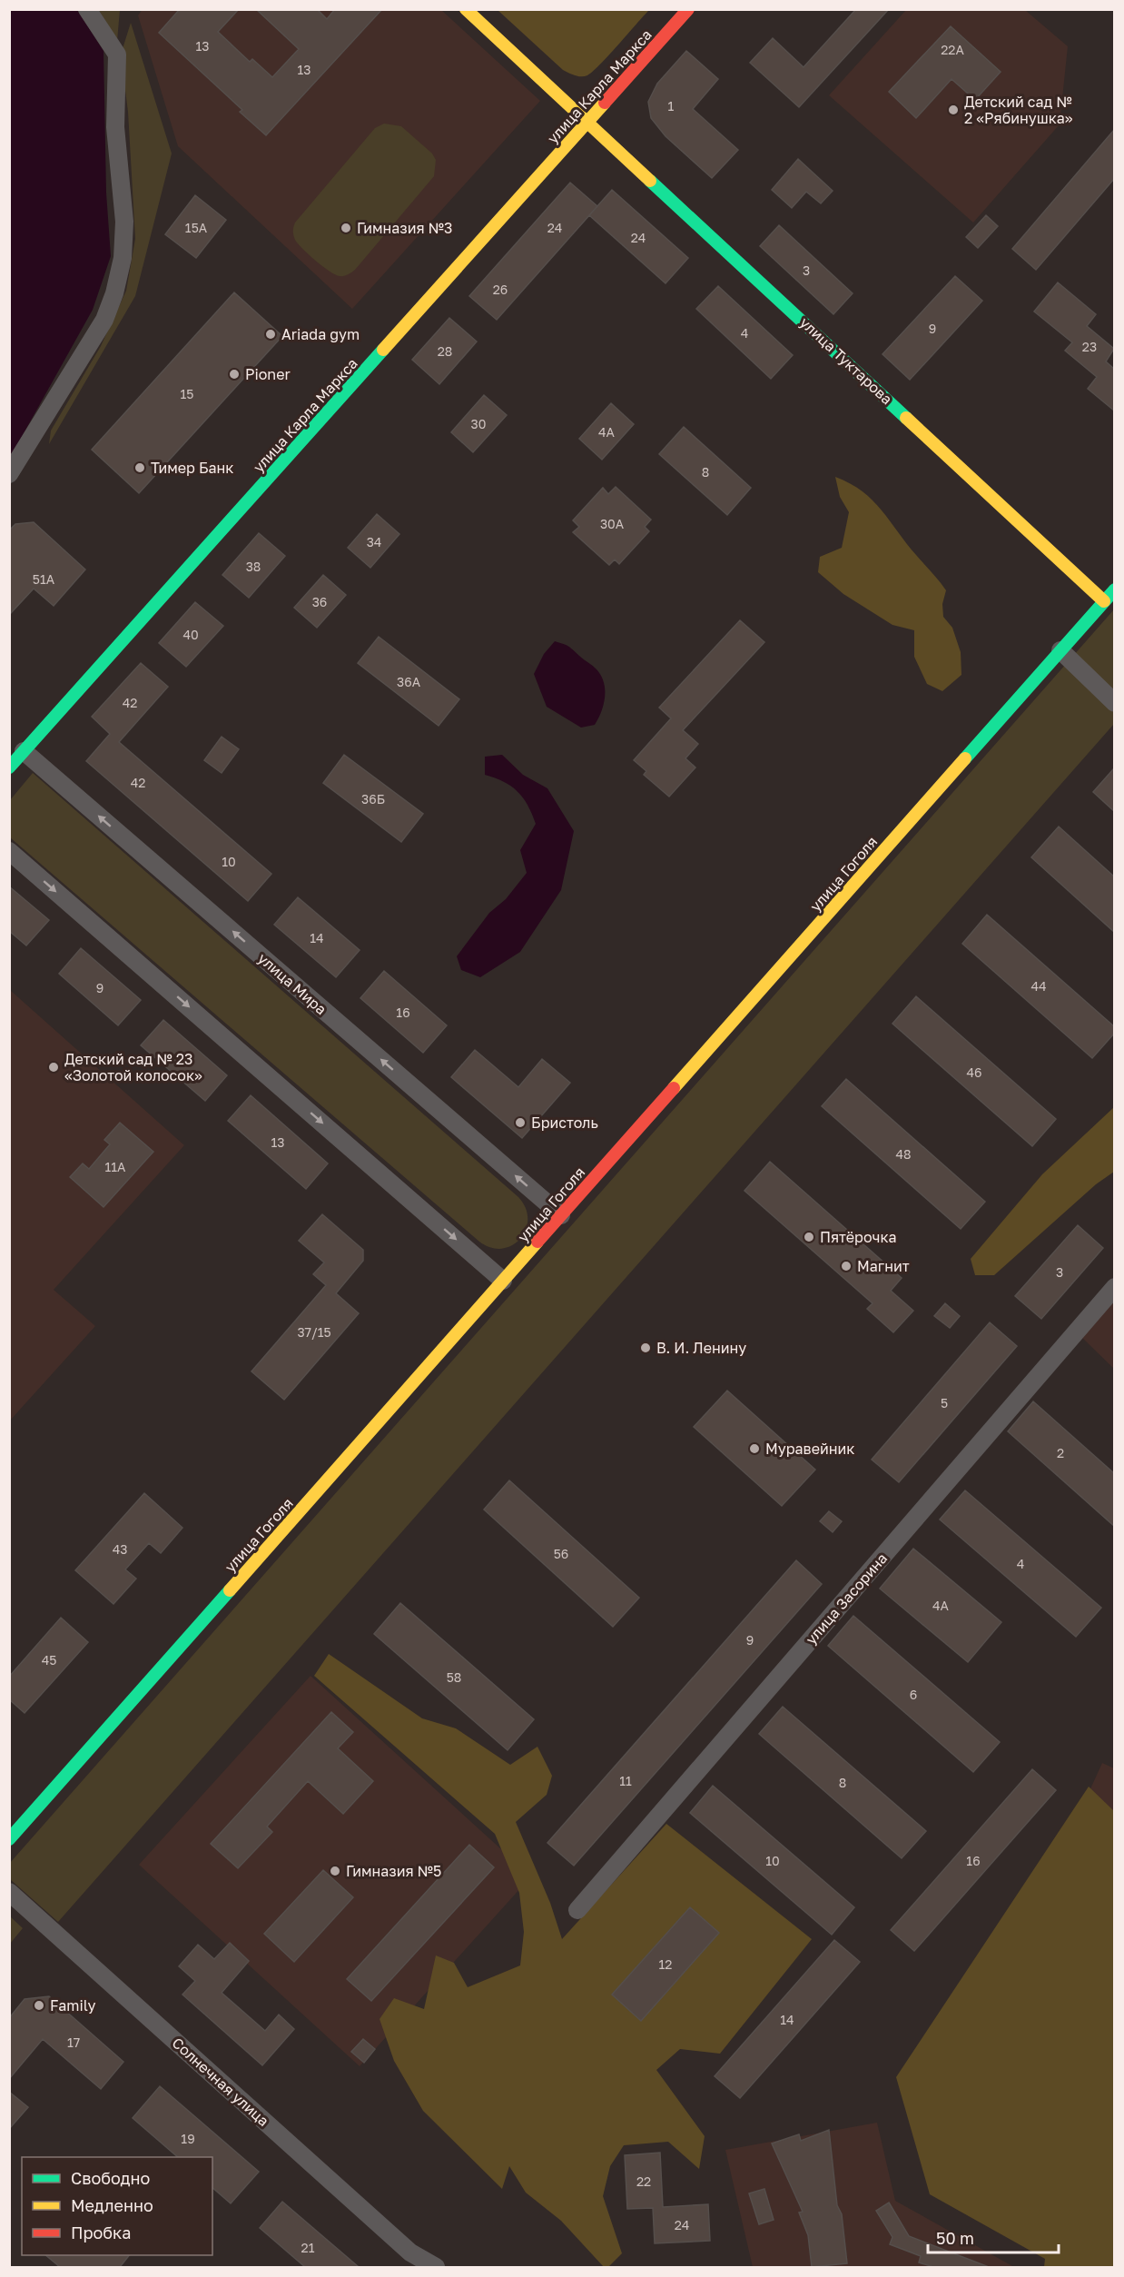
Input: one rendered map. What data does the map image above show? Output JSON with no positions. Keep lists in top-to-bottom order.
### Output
{
  "streets": {
    "street": [
      "улица Карла Маркса",
      "улица Туктарова",
      "улица Гоголя",
      "улица Мира",
      "улица Засорина",
      "Солнечная улица"
    ]
  },
  "crossings": [
    ["улица Карла Маркса", "улица Туктарова"],
    ["улица Карла Маркса", "улица Мира"],
    ["улица Туктарова", "улица Гоголя"],
    ["улица Гоголя", "улица Мира"]
  ],
  "places": [
    "Детский сад № 2 «Рябинушка»",
    "Гимназия №3",
    "Ariada gym",
    "Pioner",
    "Тимер Банк",
    "Детский сад № 23 «Золотой колосок»",
    "Бристоль",
    "Пятёрочка",
    "Магнит",
    "В. И. Ленину",
    "Муравейник",
    "Гимназия №5",
    "Family"
  ],
  "house_numbers": [
    "13",
    "22А",
    "13",
    "1",
    "15А",
    "24",
    "24",
    "3",
    "26",
    "9",
    "4",
    "23",
    "28",
    "15",
    "30",
    "4А",
    "8",
    "30А",
    "34",
    "38",
    "51А",
    "36",
    "40",
    "36А",
    "42",
    "42",
    "36Б",
    "10",
    "14",
    "44",
    "9",
    "16",
    "46",
    "13",
    "48",
    "11А",
    "3",
    "37/15",
    "5",
    "2",
    "43",
    "56",
    "4",
    "4А",
    "9",
    "45",
    "58",
    "6",
    "11",
    "8",
    "10",
    "16",
    "12",
    "14",
    "17",
    "19",
    "22",
    "24",
    "21"
  ],
  "legend": ["Свободно", "Медленно", "Пробка"],
  "scale_bar": "50 m"
}
